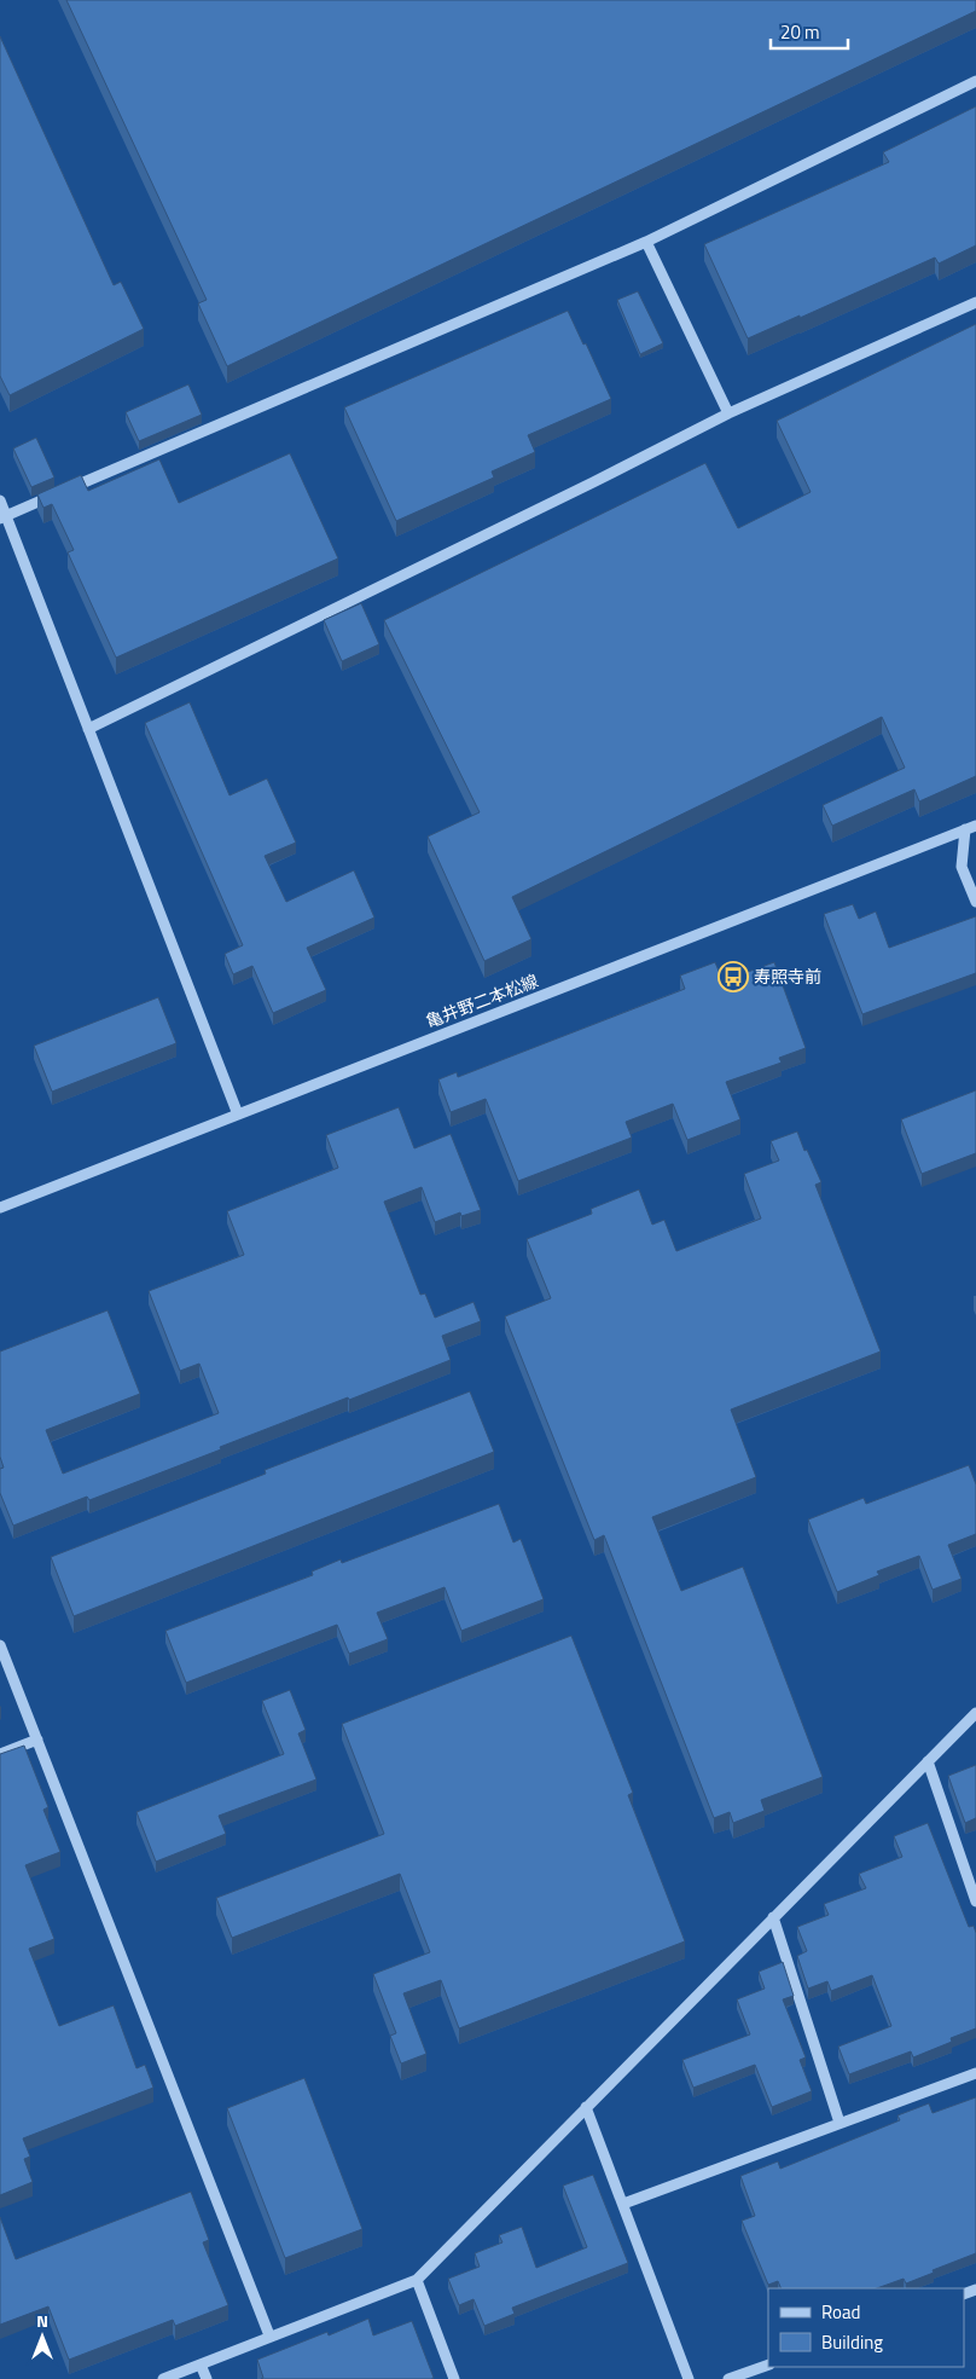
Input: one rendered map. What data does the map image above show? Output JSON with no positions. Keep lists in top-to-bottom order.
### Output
{
  "streets": {
    "street": ["亀井野二本松線"]
  },
  "places": {
    "bus stop": ["寿照寺前"]
  },
  "legend": ["Road", "Building"],
  "scale_bar": "20 m",
  "north": "top"
}
